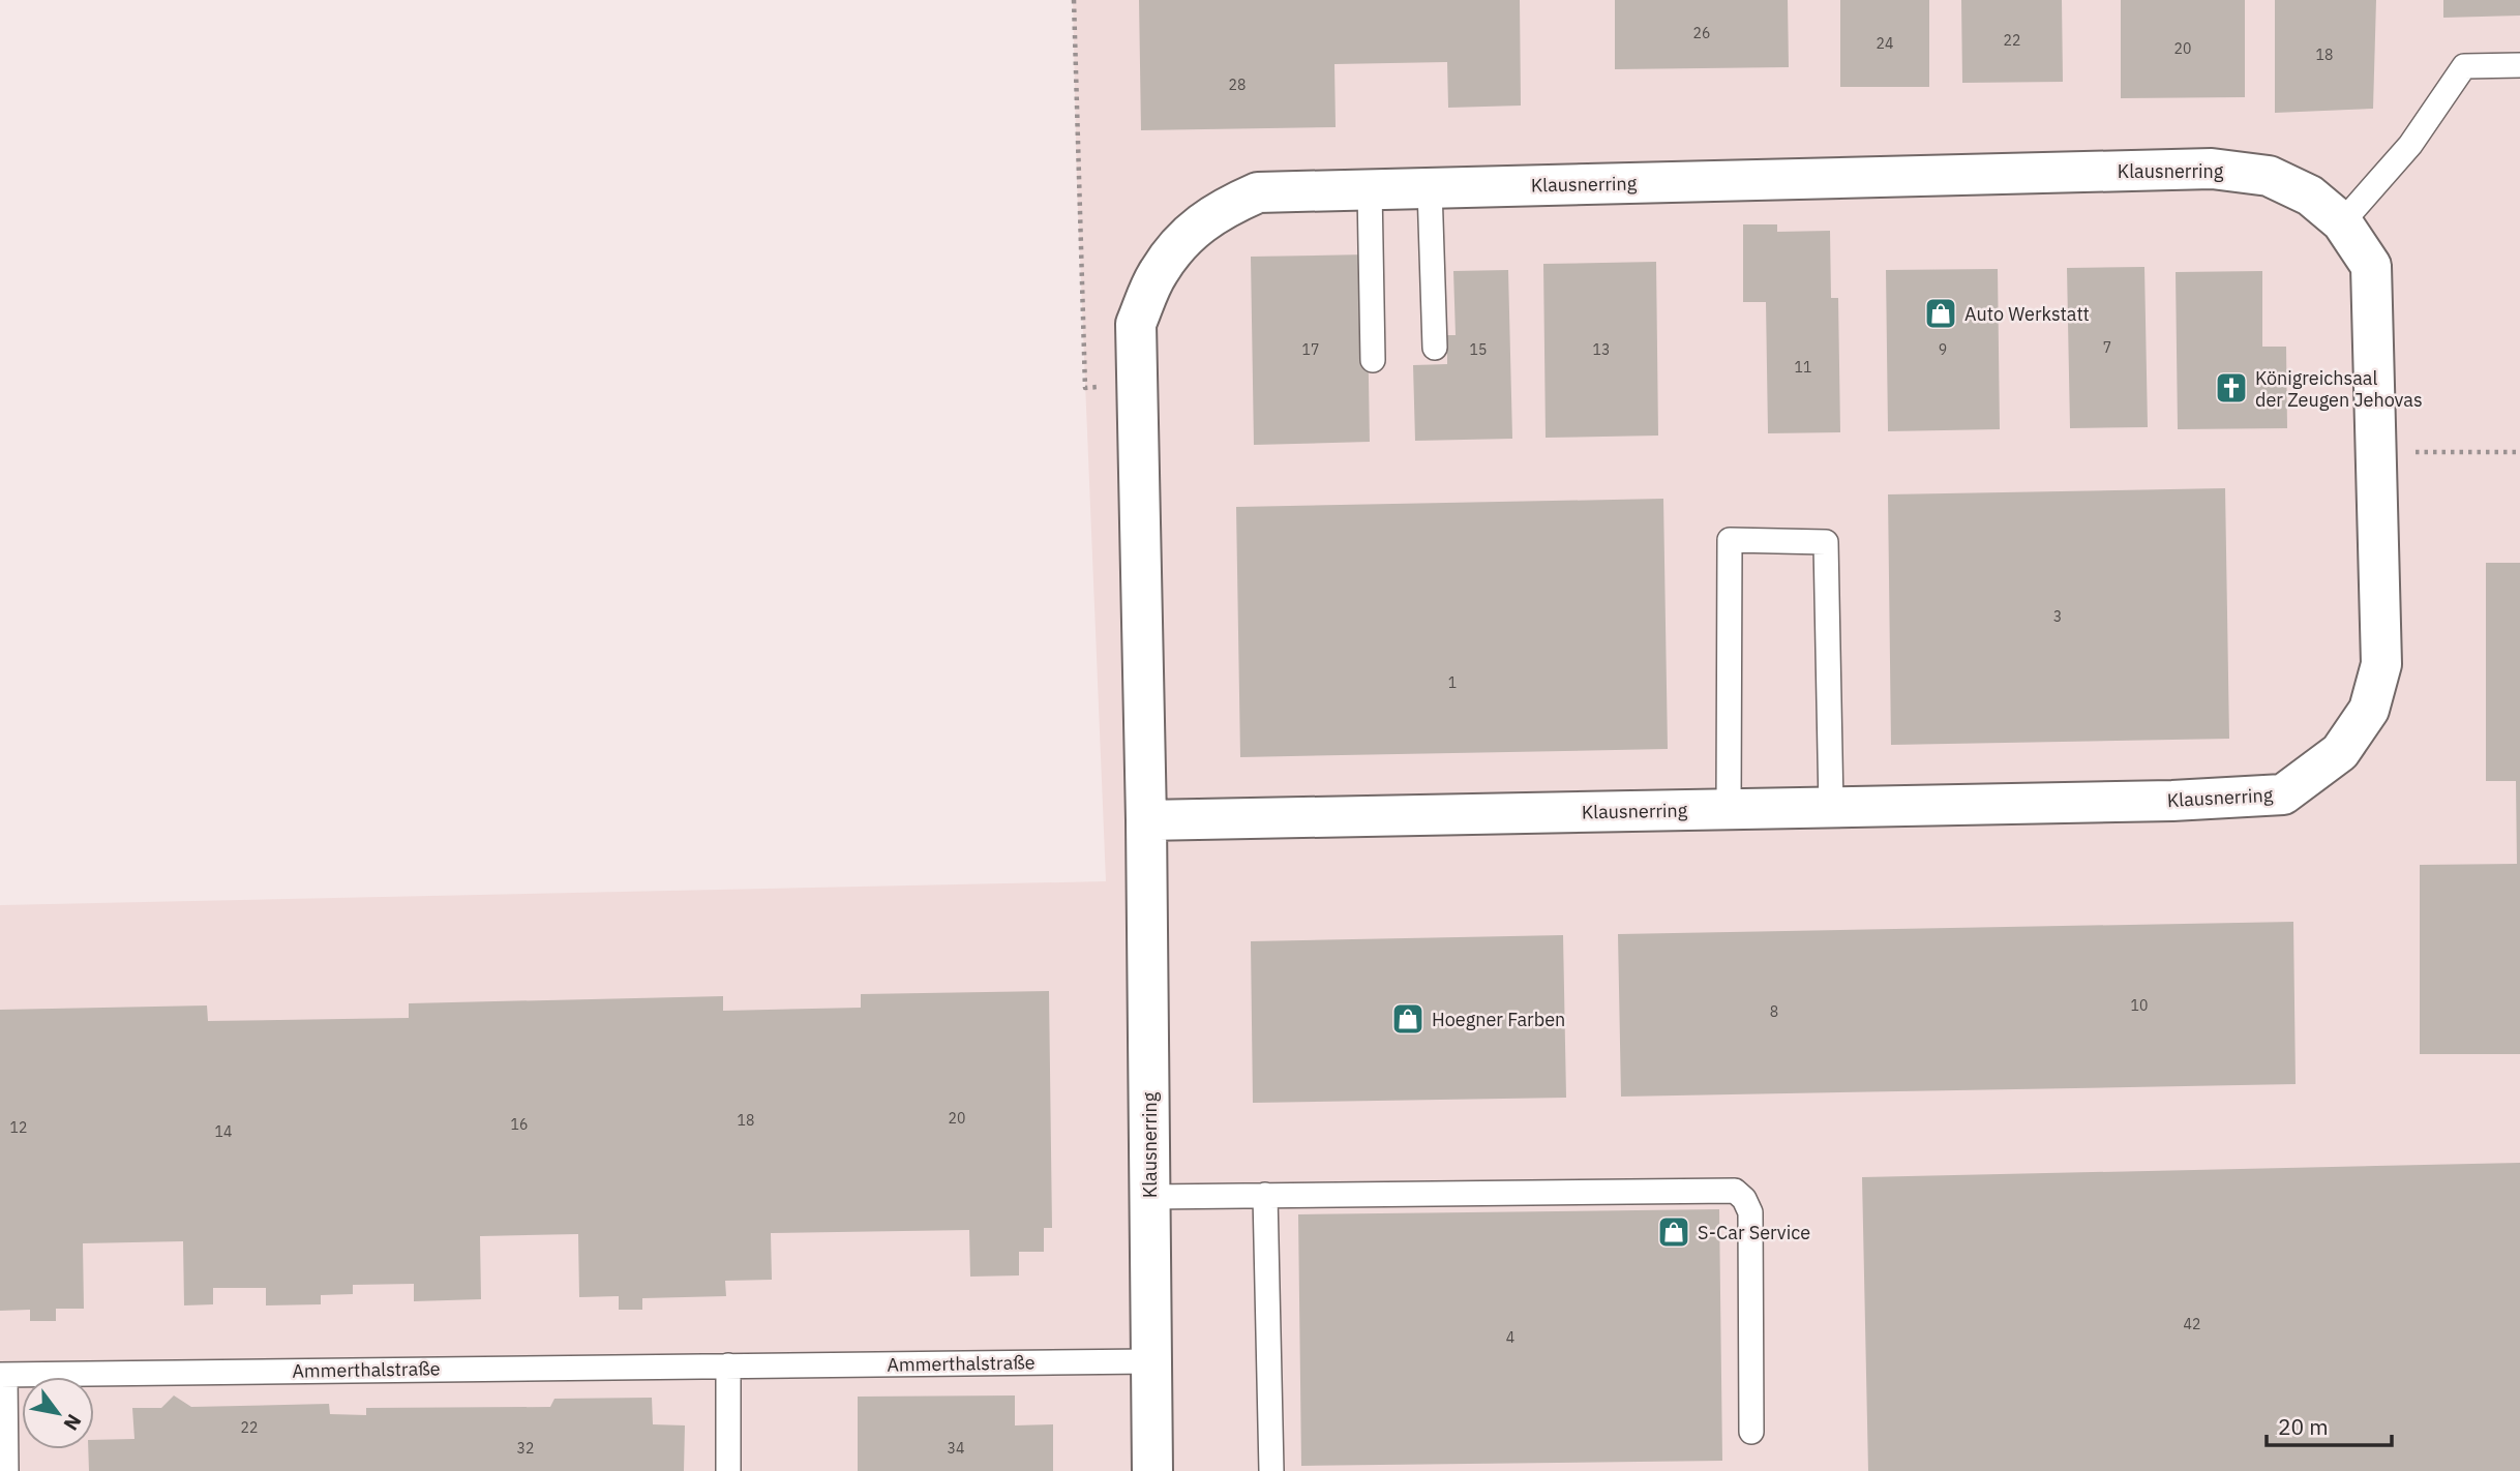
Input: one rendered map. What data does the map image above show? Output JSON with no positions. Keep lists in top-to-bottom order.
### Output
{
  "streets": {
    "street": ["Klausnerring"],
    "lane": ["Ammerthalstraße"]
  },
  "crossings": [
    ["Klausnerring", "Ammerthalstraße"]
  ],
  "places": {
    "shop": ["Auto Werkstatt", "Hoegner Farben", "S-Car Service"],
    "church": ["Königreichsaal der Zeugen Jehovas"]
  },
  "house_numbers": [
    "26",
    "22",
    "24",
    "20",
    "18",
    "28",
    "7",
    "17",
    "15",
    "13",
    "9",
    "11",
    "3",
    "1",
    "10",
    "8",
    "20",
    "18",
    "16",
    "12",
    "14",
    "42",
    "4",
    "22",
    "32",
    "34"
  ],
  "scale_bar": "20 m",
  "north": "bottom right"
}
